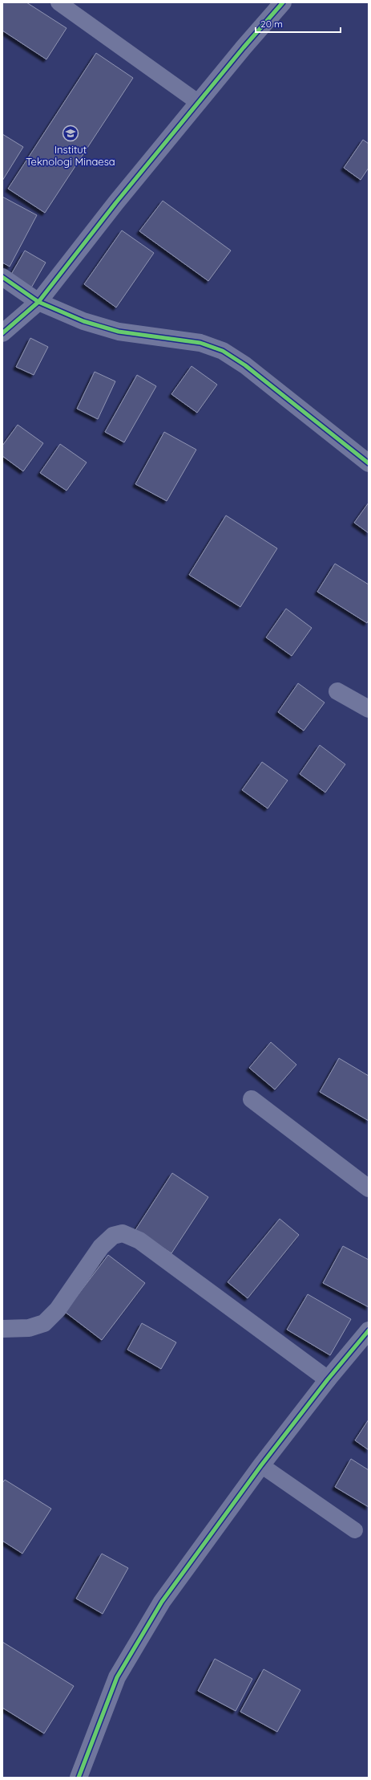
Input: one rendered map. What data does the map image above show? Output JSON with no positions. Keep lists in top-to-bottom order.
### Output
{
  "places": {
    "school or university": ["Institut Teknologi Minaesa"]
  },
  "scale_bar": "20 m"
}
